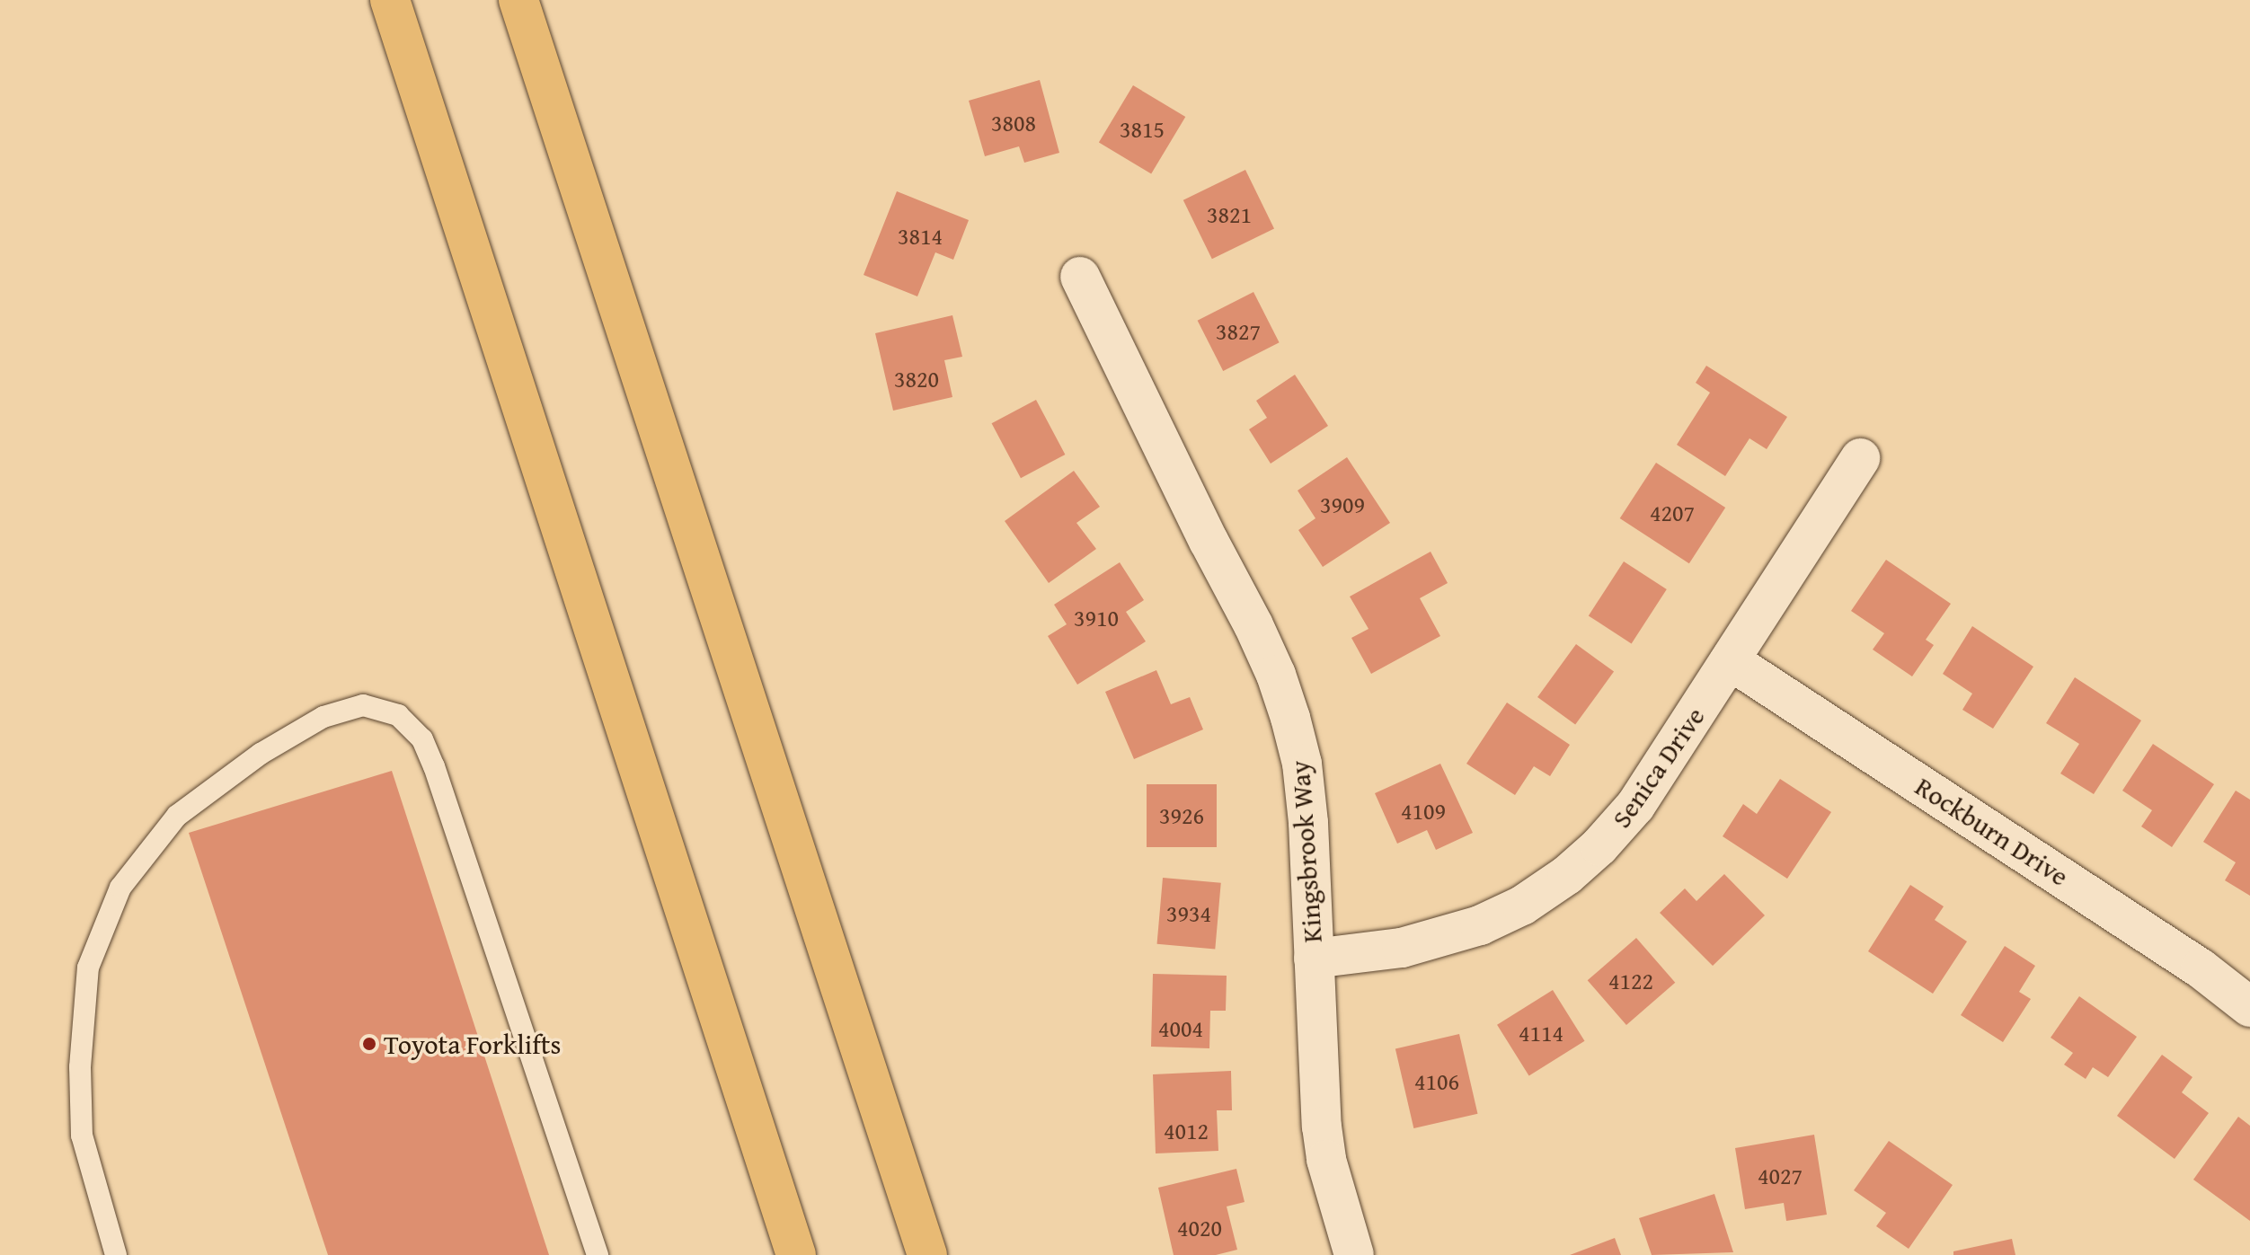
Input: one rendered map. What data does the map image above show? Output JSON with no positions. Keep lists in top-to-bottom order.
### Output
{
  "streets": {
    "street": ["Senica Drive", "Rockburn Drive", "Kingsbrook Way"]
  },
  "crossings": [
    ["Senica Drive", "Rockburn Drive"],
    ["Senica Drive", "Kingsbrook Way"]
  ],
  "places": ["Toyota Forklifts"],
  "house_numbers": [
    "3808",
    "3815",
    "3821",
    "3814",
    "3827",
    "3820",
    "3909",
    "4207",
    "3910",
    "4109",
    "3926",
    "3934",
    "4122",
    "4004",
    "4114",
    "4106",
    "4012",
    "4027",
    "4020"
  ]
}
